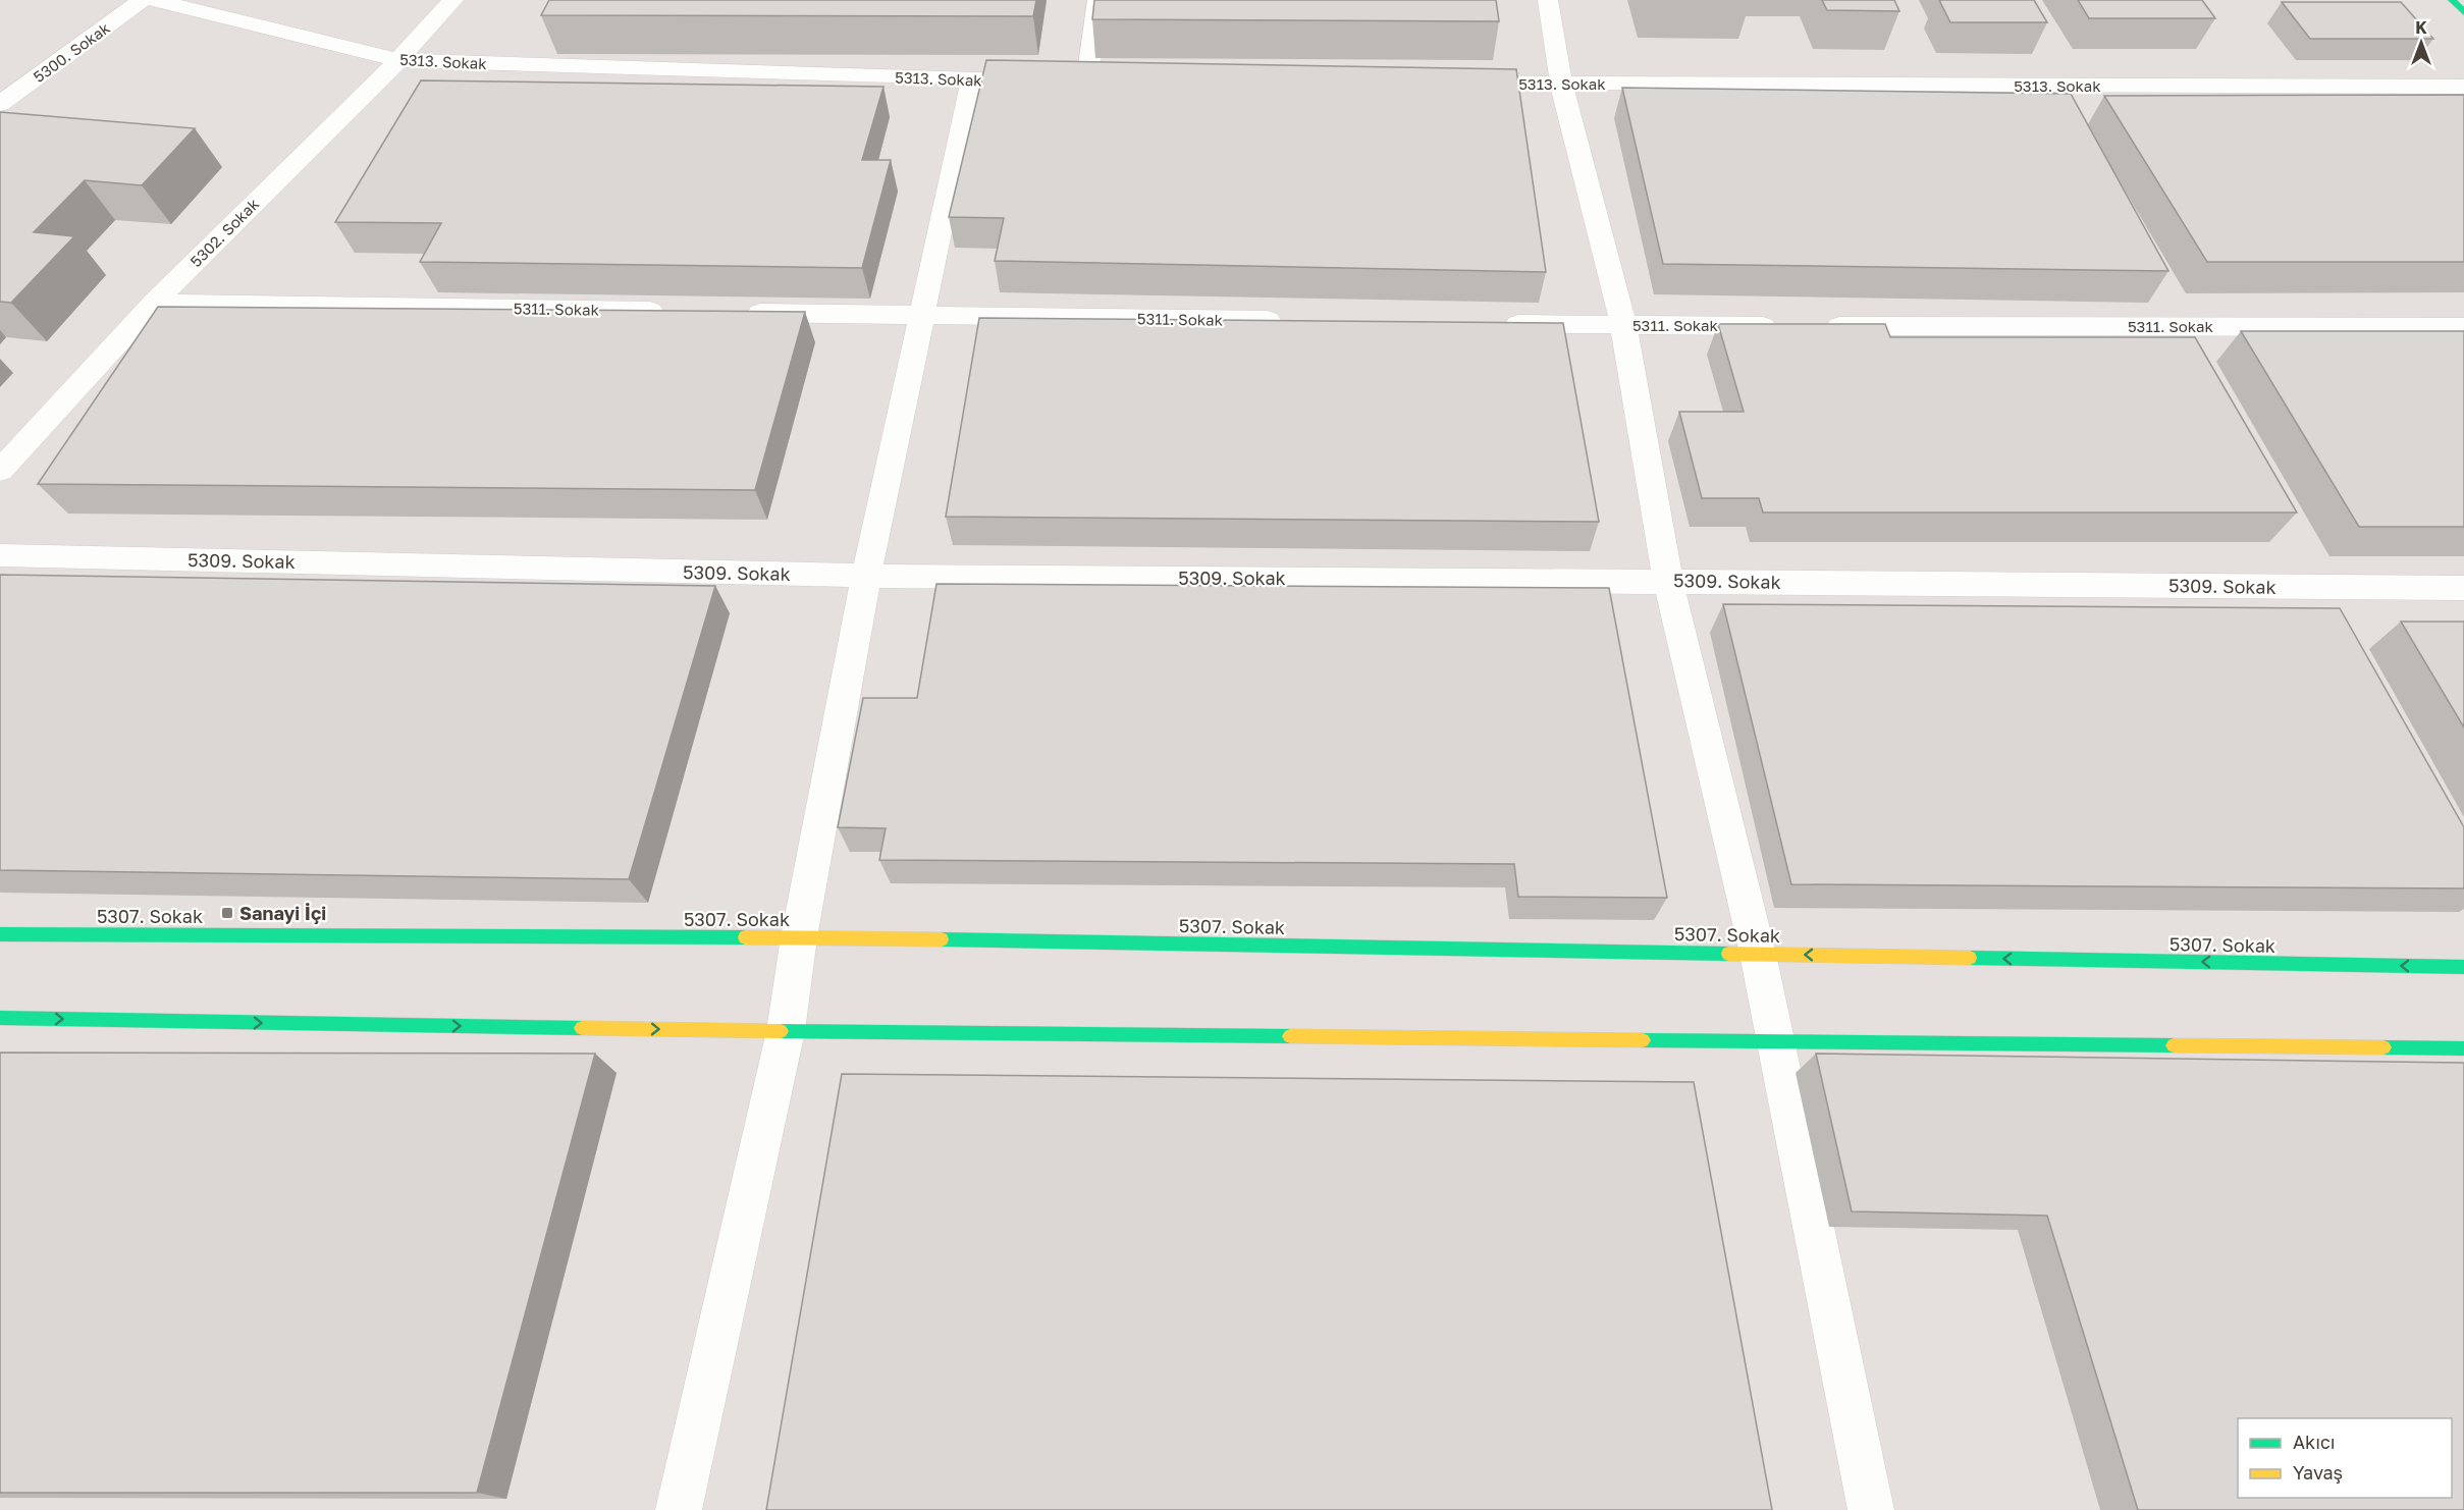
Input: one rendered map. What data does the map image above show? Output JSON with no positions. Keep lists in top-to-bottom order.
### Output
{
  "streets": {
    "street": [
      "5300. Sokak",
      "5313. Sokak",
      "5302. Sokak",
      "5311. Sokak",
      "5309. Sokak",
      "5307. Sokak"
    ]
  },
  "crossings": [
    ["5313. Sokak", "5302. Sokak"],
    ["5302. Sokak", "5311. Sokak"]
  ],
  "places": {
    "transit": ["Sanayi İçi"]
  },
  "legend": ["Akıcı", "Yavaş"],
  "north": "top"
}
